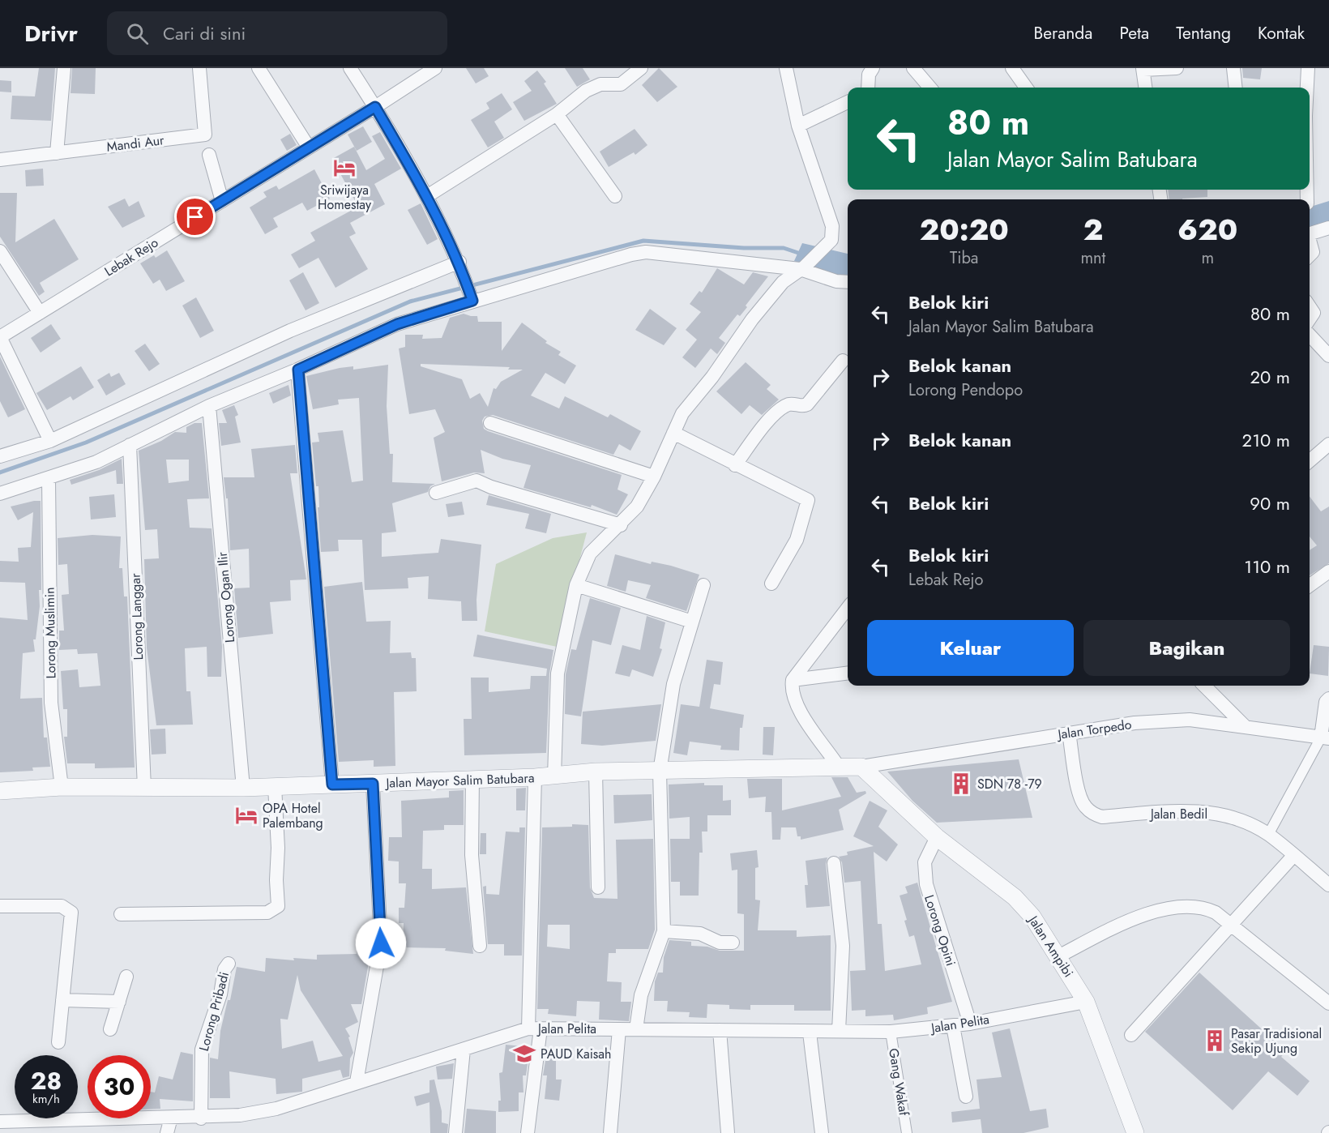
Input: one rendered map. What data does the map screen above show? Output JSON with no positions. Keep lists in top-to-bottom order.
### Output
{
  "streets": {
    "street": [
      "Mandi Aur",
      "Lebak Rejo",
      "Lorong Ogan Ilir",
      "Lorong Langgar",
      "Lorong Muslimin",
      "Jalan Torpedo",
      "Jalan Mayor Salim Batubara",
      "Jalan Bedil",
      "Lorong Opini",
      "Jalan Ampibi",
      "Lorong Pribadi",
      "Jalan Pelita",
      "Gang Wakaf"
    ]
  },
  "crossings": [
    ["Lorong Ogan Ilir", "Jalan Mayor Salim Batubara"],
    ["Lorong Langgar", "Jalan Mayor Salim Batubara"],
    ["Lorong Muslimin", "Jalan Mayor Salim Batubara"],
    ["Jalan Torpedo", "Jalan Mayor Salim Batubara"],
    ["Jalan Torpedo", "Jalan Bedil"],
    ["Jalan Torpedo", "Jalan Ampibi"],
    ["Jalan Mayor Salim Batubara", "Jalan Ampibi"],
    ["Lorong Opini", "Jalan Ampibi"],
    ["Lorong Opini", "Jalan Pelita"],
    ["Jalan Ampibi", "Jalan Pelita"],
    ["Lorong Pribadi", "Jalan Pelita"],
    ["Jalan Pelita", "Gang Wakaf"]
  ],
  "places": {
    "hotel": ["Sriwijaya Homestay", "OPA Hotel Palembang"],
    "building": ["SDN 78 -79", "Pasar Tradisional Sekip Ujung"],
    "school or university": ["PAUD Kaisah"]
  },
  "page": {
    "header": "Drivr",
    "search": "Cari di sini",
    "nav": [
      "Beranda",
      "Peta",
      "Tentang",
      "Kontak"
    ],
    "turn": ["80 m", "Jalan Mayor Salim Batubara"],
    "eta": [
      "20:20",
      "Tiba",
      "2",
      "mnt",
      "620",
      "m"
    ],
    "list": [
      {
        "name": "Belok kiri",
        "note": "Jalan Mayor Salim Batubara",
        "value": "80 m"
      },
      {
        "name": "Belok kanan",
        "note": "Lorong Pendopo",
        "value": "20 m"
      },
      {
        "name": "Belok kanan",
        "value": "210 m"
      },
      {
        "name": "Belok kiri",
        "value": "90 m"
      },
      {
        "name": "Belok kiri",
        "note": "Lebak Rejo",
        "value": "110 m"
      }
    ],
    "buttons": ["Keluar", "Bagikan"],
    "speed": "28 km/h",
    "limit": "30"
  }
}
